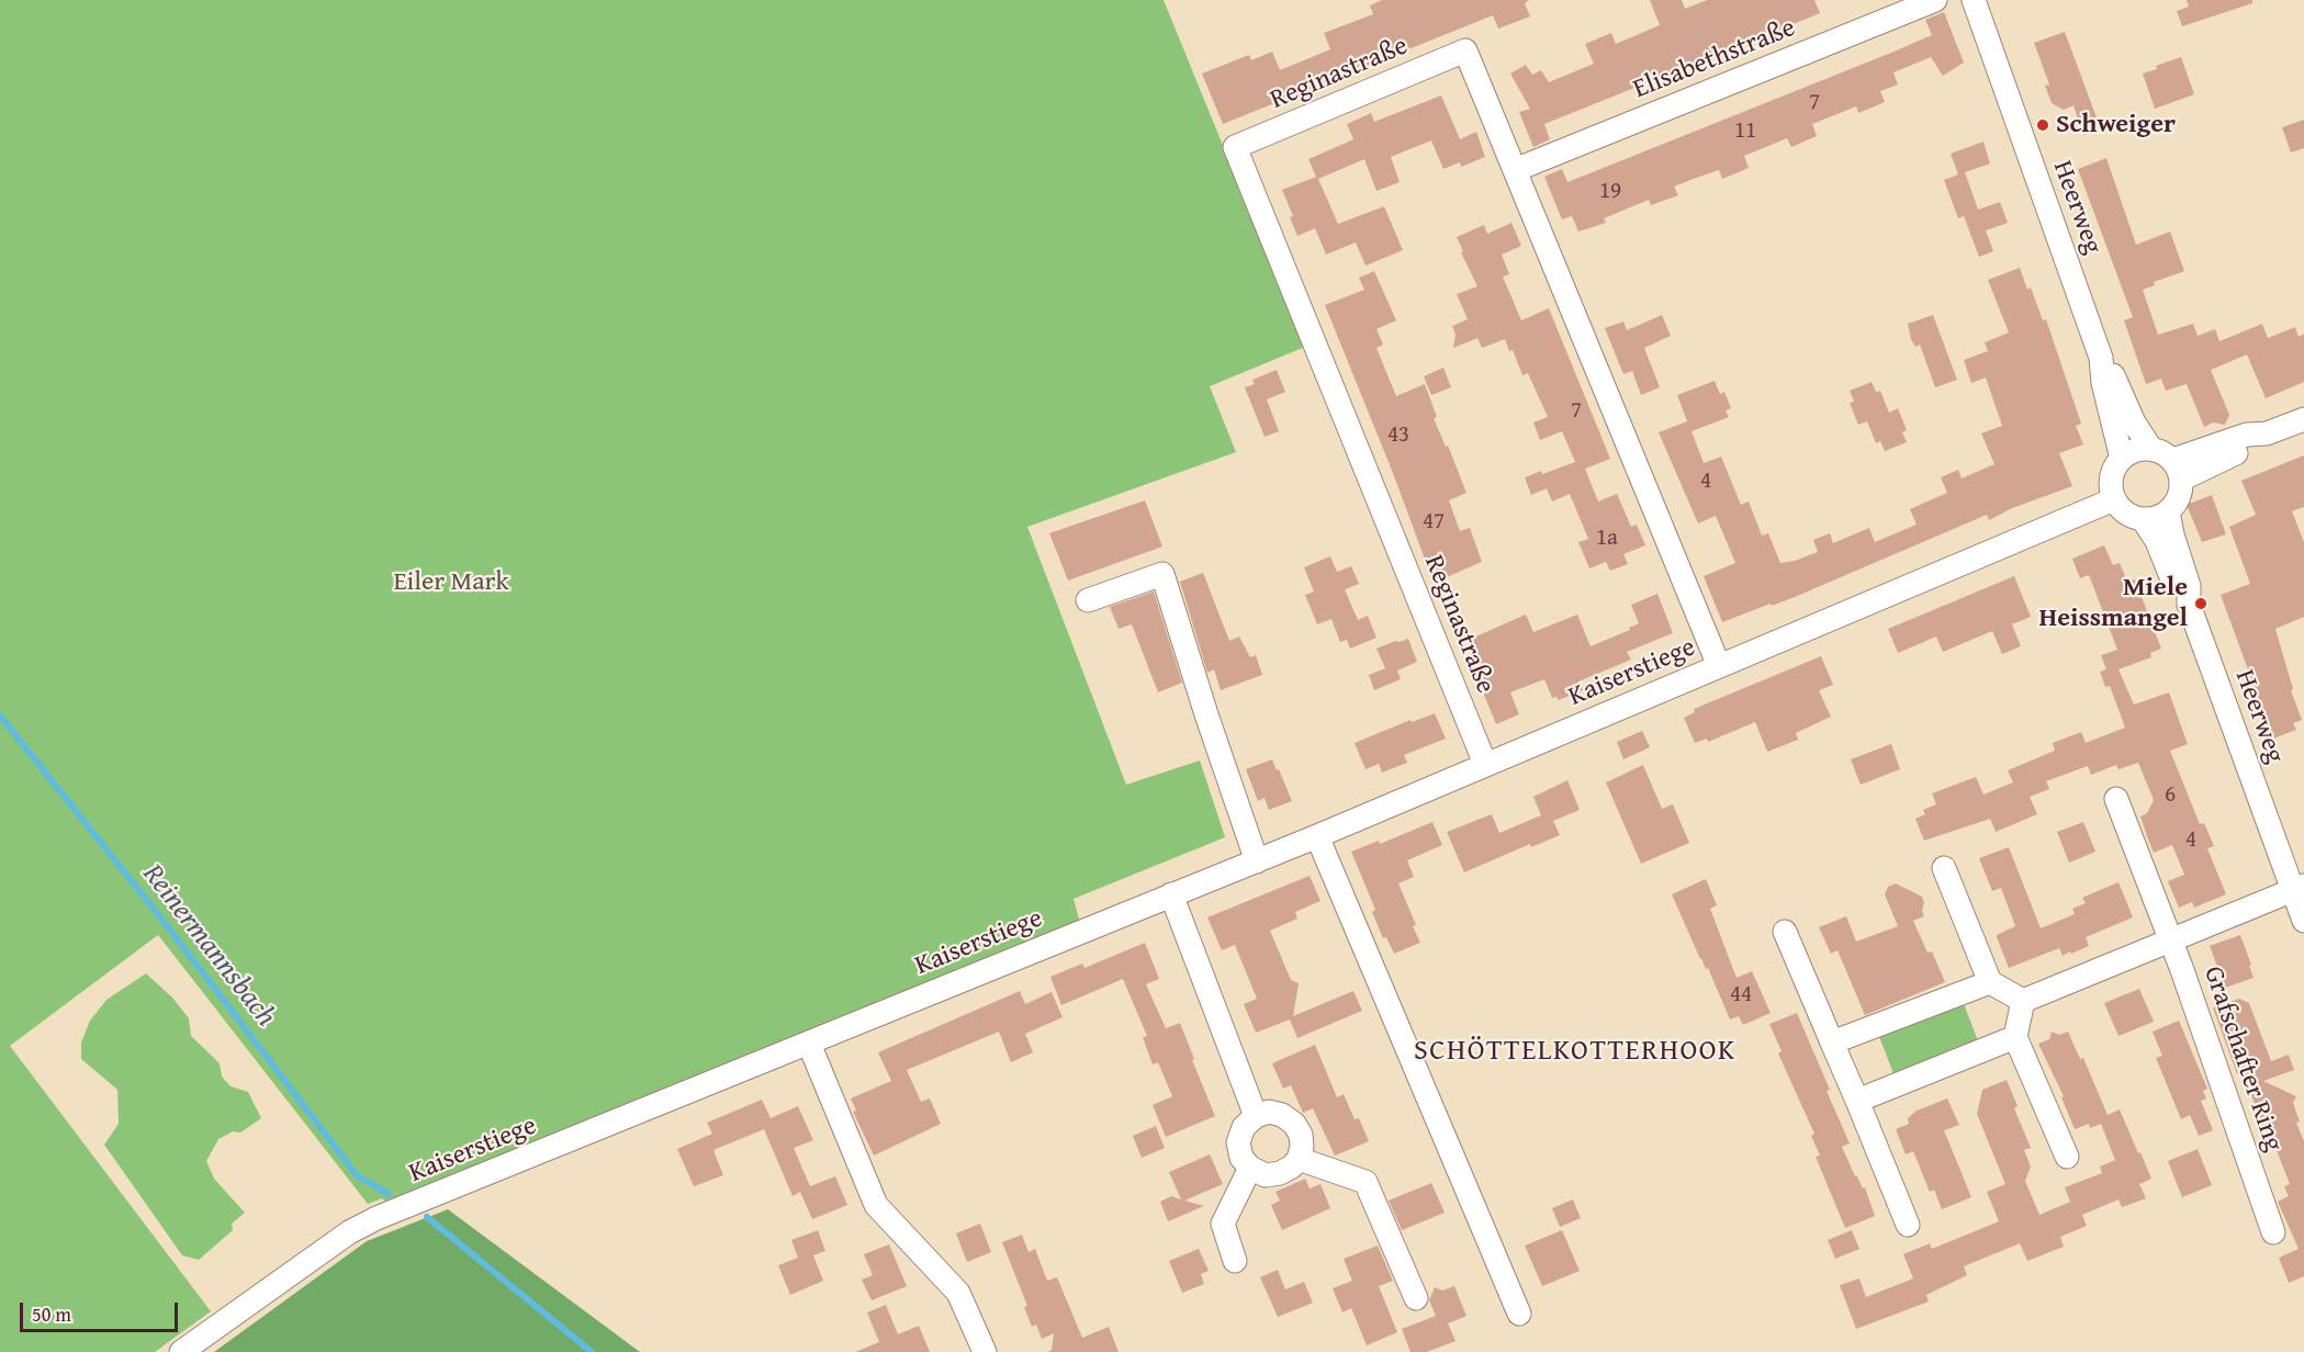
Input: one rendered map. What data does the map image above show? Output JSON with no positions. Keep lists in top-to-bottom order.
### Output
{
  "streets": {
    "street": [
      "Elisabethstraße",
      "Reginastraße",
      "Heerweg",
      "Kaiserstiege",
      "Grafschafter Ring"
    ]
  },
  "crossings": [
    ["Elisabethstraße", "Reginastraße"],
    ["Reginastraße", "Kaiserstiege"],
    ["Heerweg", "Kaiserstiege"],
    ["Heerweg", "Grafschafter Ring"]
  ],
  "districts": ["SCHÖTTELKOTTERHOOK"],
  "water": ["Reinermannsbach"],
  "parks": ["Eiler Mark"],
  "places": ["Schweiger", "Miele Heissmangel"],
  "house_numbers": [
    "7",
    "11",
    "19",
    "7",
    "43",
    "4",
    "47",
    "1a",
    "6",
    "4",
    "44"
  ],
  "scale_bar": "50 m"
}
